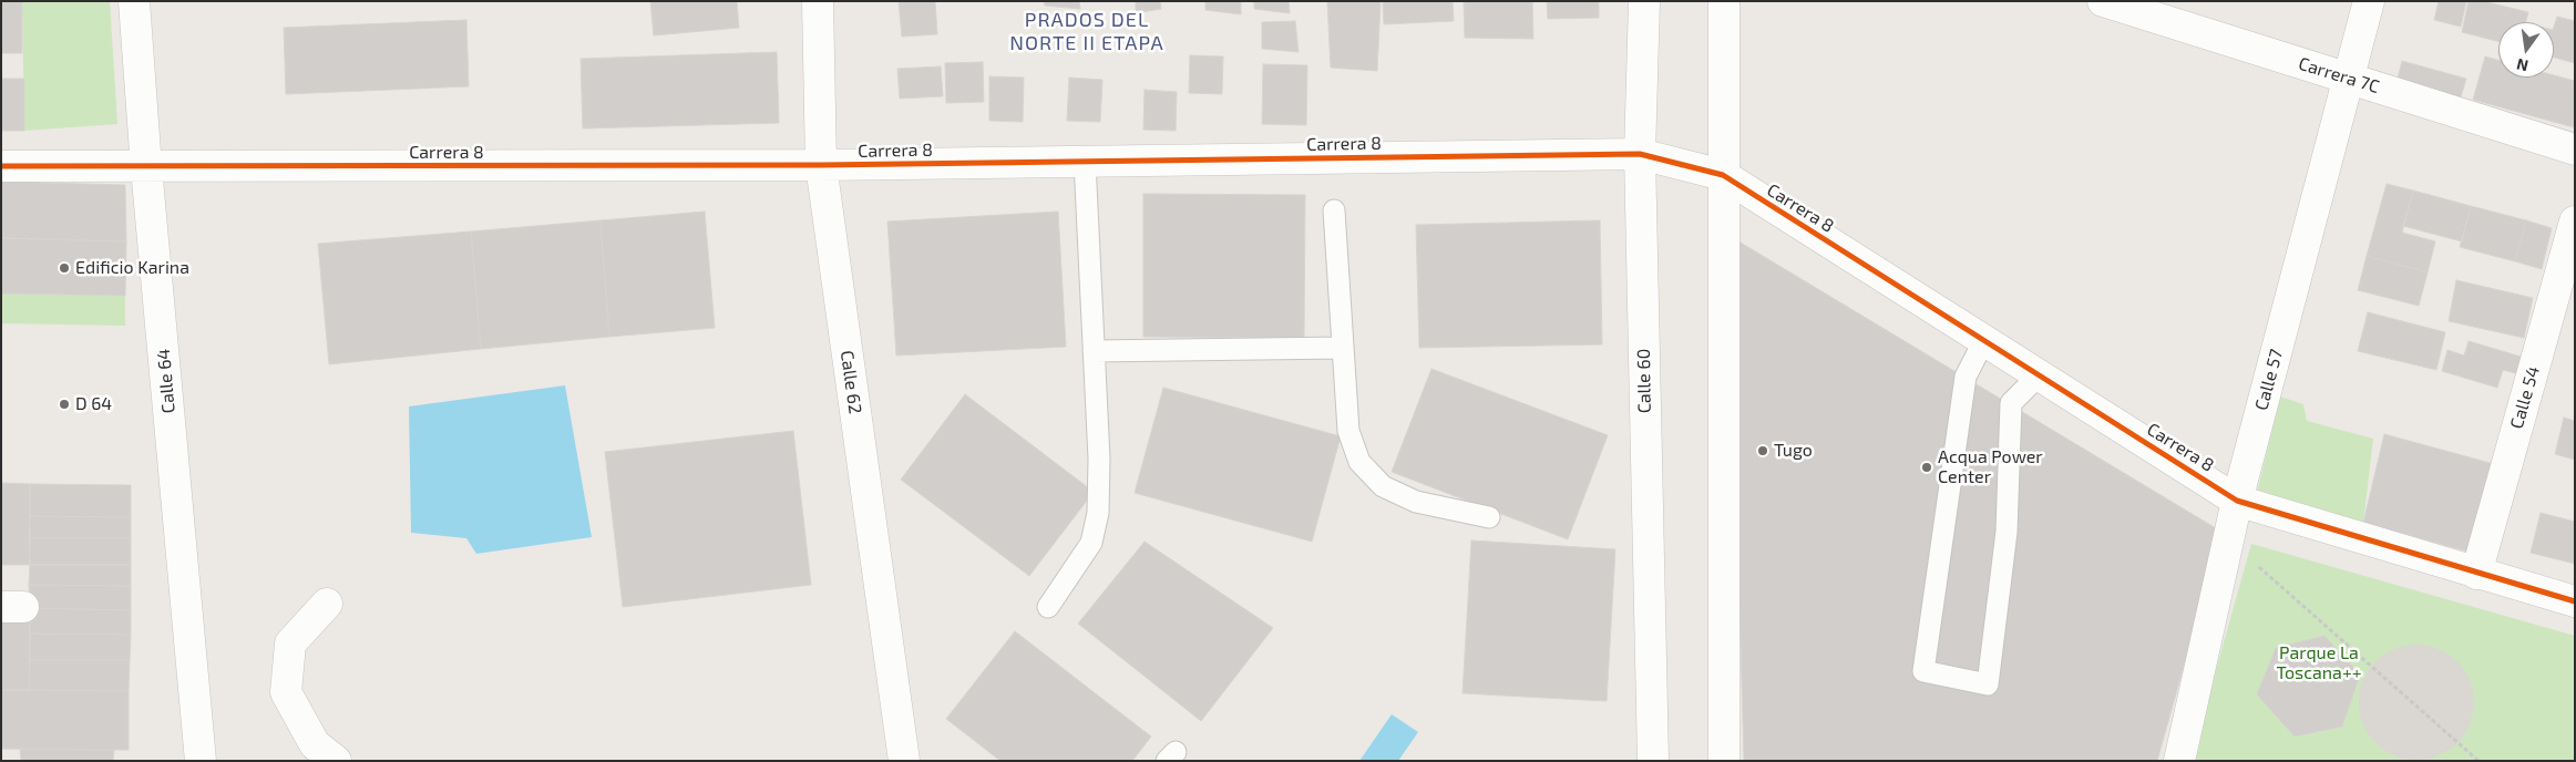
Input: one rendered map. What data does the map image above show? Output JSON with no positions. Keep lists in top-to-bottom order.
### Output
{
  "streets": {
    "street": [
      "Carrera 7C",
      "Carrera 8",
      "Calle 57",
      "Calle 64",
      "Calle 60",
      "Calle 62",
      "Calle 54"
    ]
  },
  "crossings": [
    ["Carrera 7C", "Calle 57"],
    ["Carrera 8", "Calle 57"],
    ["Carrera 8", "Calle 64"],
    ["Carrera 8", "Calle 60"],
    ["Carrera 8", "Calle 62"],
    ["Carrera 8", "Calle 54"]
  ],
  "districts": ["PRADOS DEL NORTE II ETAPA"],
  "parks": ["Parque La Toscana++"],
  "places": [
    "Edificio Karina",
    "D 64",
    "Tugo",
    "Acqua Power Center"
  ],
  "north": "bottom"
}
